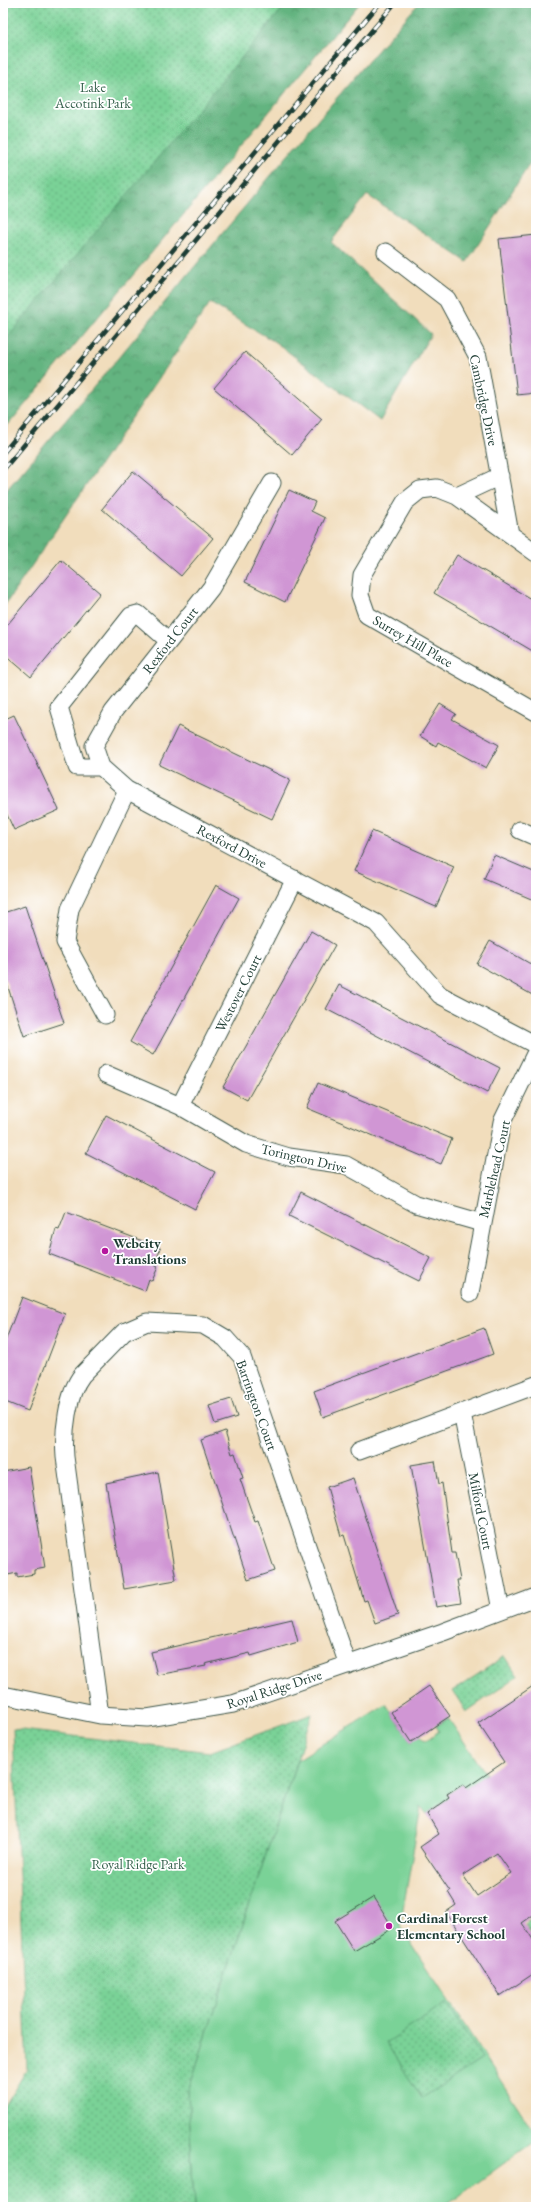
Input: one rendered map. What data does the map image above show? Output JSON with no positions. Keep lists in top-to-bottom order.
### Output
{
  "streets": {
    "street": [
      "Cambridge Drive",
      "Rexford Court",
      "Surrey Hill Place",
      "Rexford Drive",
      "Westover Court",
      "Torington Drive",
      "Marblehead Court",
      "Barrington Court",
      "Milford Court",
      "Royal Ridge Drive"
    ]
  },
  "crossings": [
    ["Cambridge Drive", "Surrey Hill Place"],
    ["Rexford Drive", "Westover Court"],
    ["Westover Court", "Torington Drive"],
    ["Torington Drive", "Marblehead Court"],
    ["Barrington Court", "Royal Ridge Drive"],
    ["Milford Court", "Royal Ridge Drive"]
  ],
  "parks": ["Lake Accotink Park", "Royal Ridge Park"],
  "places": ["Webcity Translations", "Cardinal Forest Elementary School"]
}
